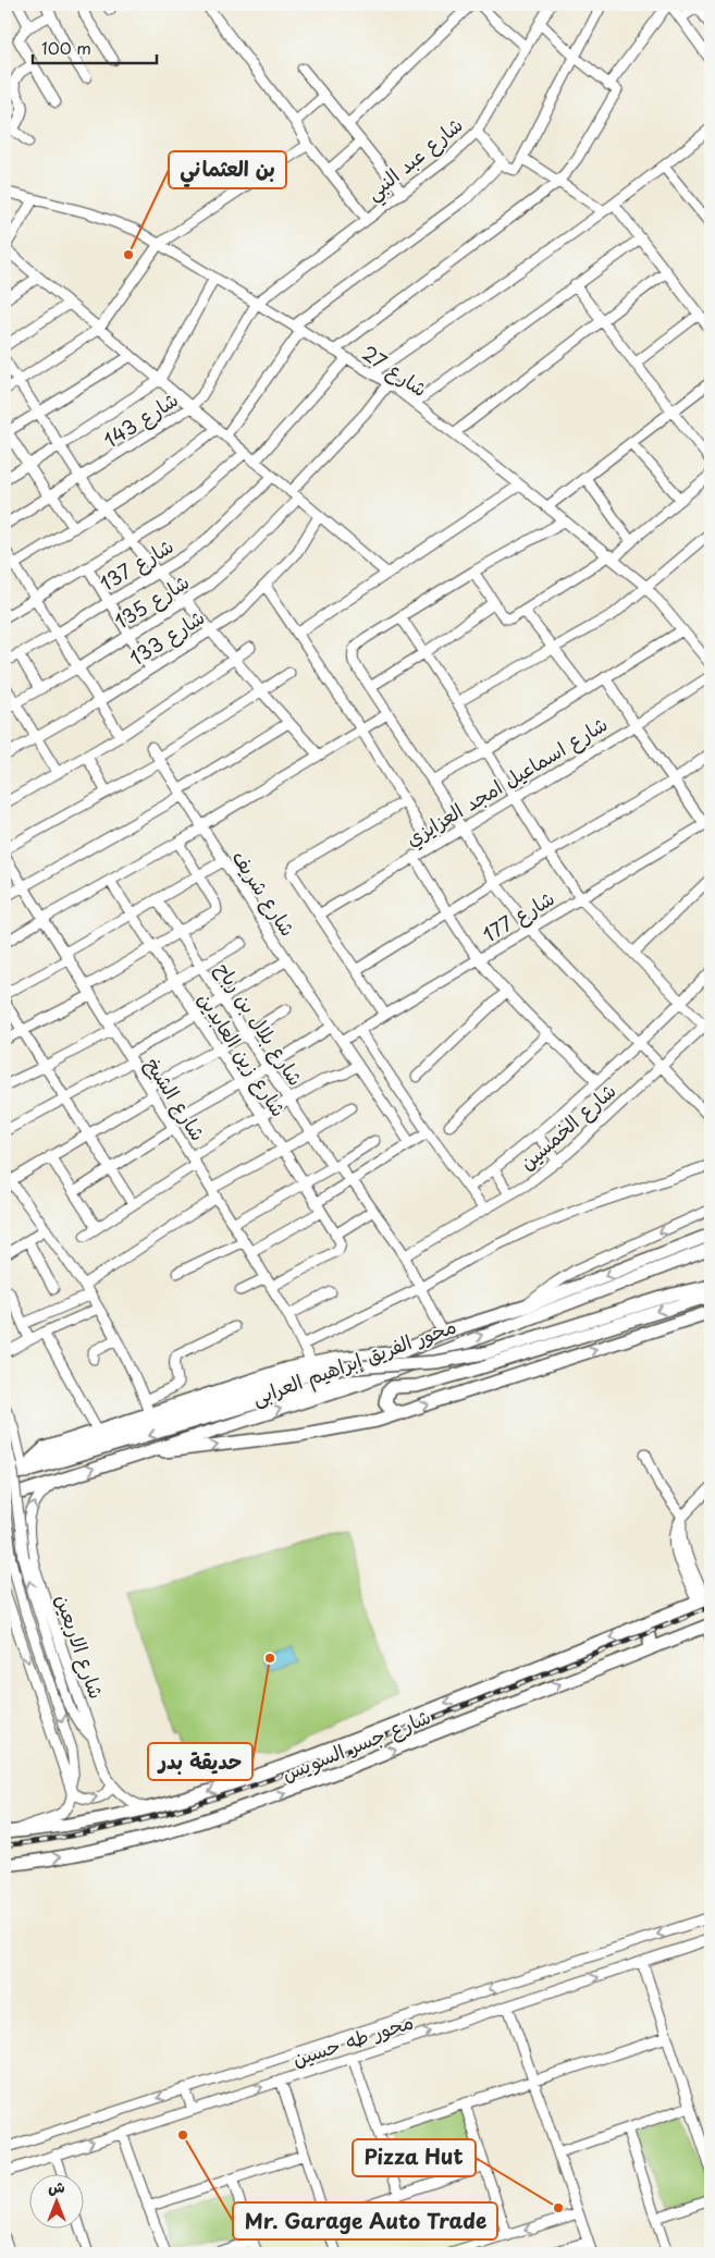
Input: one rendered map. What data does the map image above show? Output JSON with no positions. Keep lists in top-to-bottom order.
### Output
{
  "streets": {
    "main road": ["محور الفريق إبراهيم العرابى", "شارع جسر السويس"],
    "street": [
      "شارع عبد النبي",
      "شارع 27",
      "شارع 143",
      "شارع 137",
      "شارع 135",
      "شارع 133",
      "شارع اسماعيل امجد العزايزي",
      "شارع شريف",
      "شارع 177",
      "شارع بلال بن رباح",
      "شارع زين العابدين",
      "شارع الشيخ",
      "شارع الخمسين",
      "شارع الاربعين",
      "محور طه حسين"
    ]
  },
  "crossings": [
    ["شارع عبد النبي", "شارع 27"],
    ["شارع عبد النبي", "شارع 143"],
    ["شارع 27", "شارع 143"],
    ["شارع 27", "شارع 135"],
    ["شارع شريف", "شارع 177"],
    ["شارع بلال بن رباح", "شارع الخمسين"],
    ["شارع بلال بن رباح", "محور الفريق إبراهيم العرابى"],
    ["شارع زين العابدين", "شارع الشيخ"],
    ["محور الفريق إبراهيم العرابى", "شارع الاربعين"],
    ["شارع الاربعين", "شارع جسر السويس"]
  ],
  "places": [
    "بن العثماني",
    "حديقة بدر",
    "Mr. Garage Auto Trade",
    "Pizza Hut"
  ],
  "scale_bar": "100 m",
  "north": "top"
}
